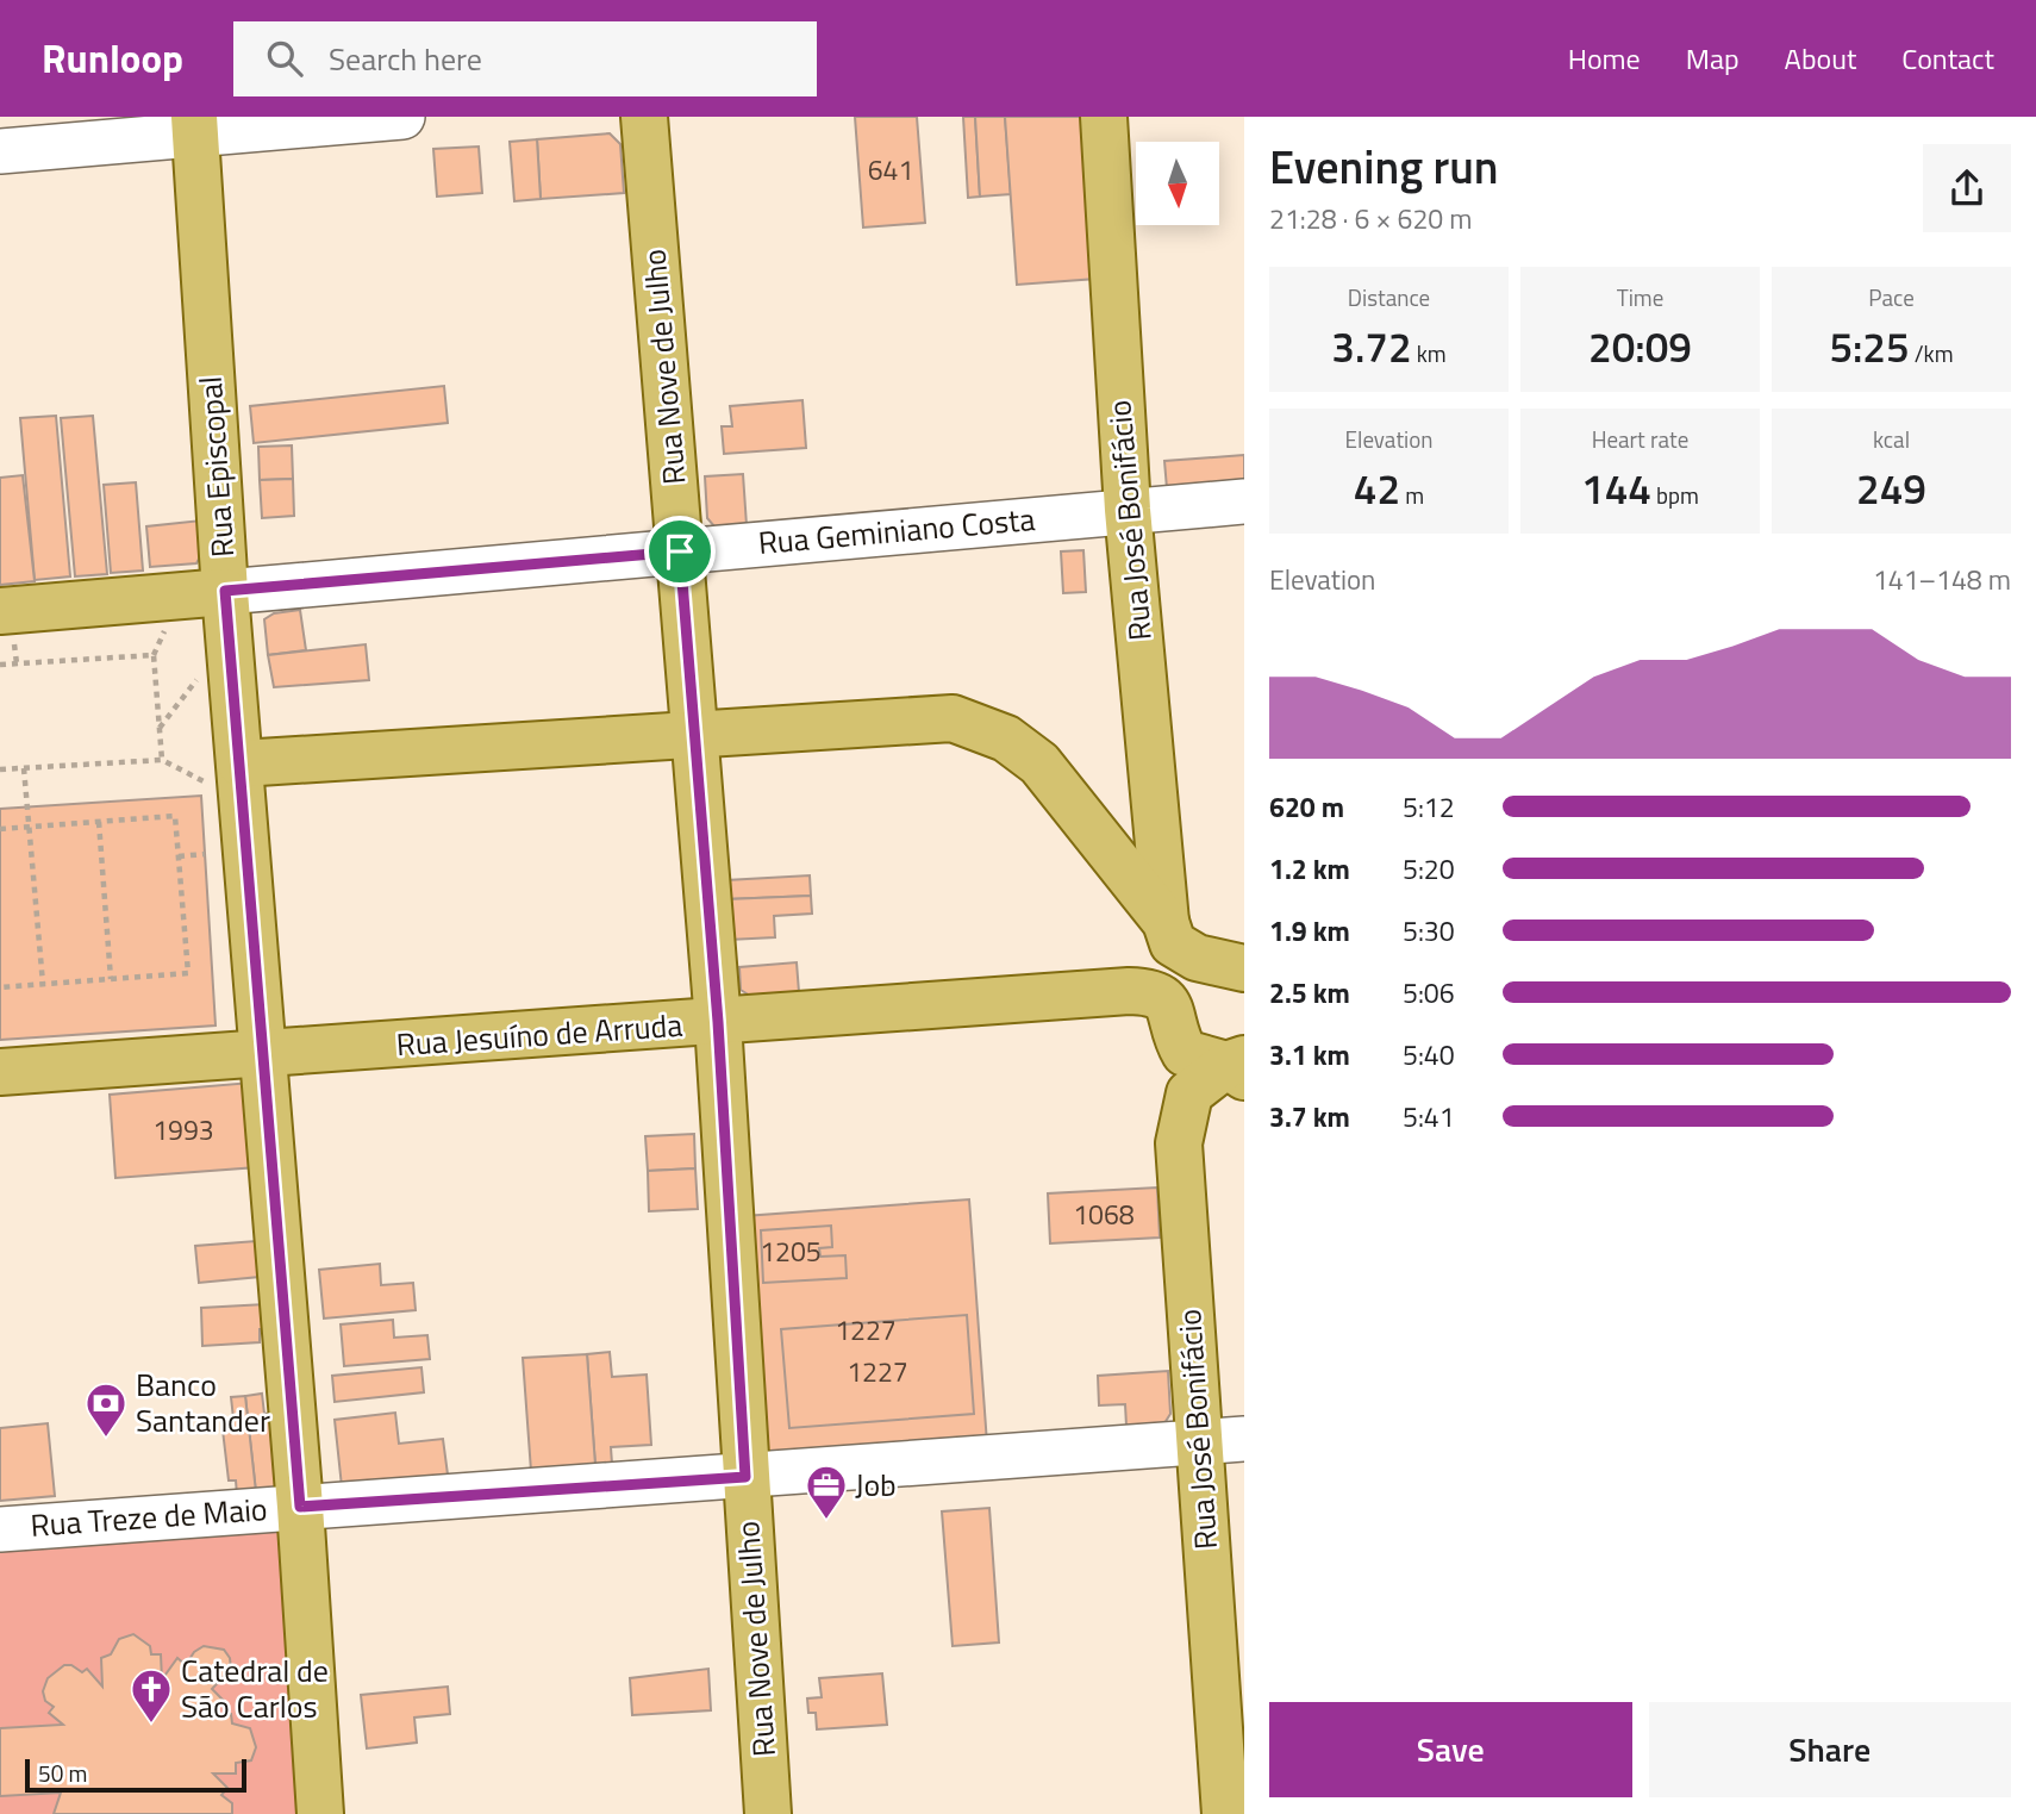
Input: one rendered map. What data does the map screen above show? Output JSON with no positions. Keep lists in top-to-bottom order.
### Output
{
  "streets": {
    "main road": [
      "Rua Nove de Julho",
      "Rua Episcopal",
      "Rua José Bonifácio",
      "Rua Geminiano Costa",
      "Rua Jesuíno de Arruda"
    ],
    "street": ["Rua Treze de Maio"]
  },
  "crossings": [
    ["Rua Nove de Julho", "Rua Geminiano Costa"],
    ["Rua Nove de Julho", "Rua Jesuíno de Arruda"],
    ["Rua Nove de Julho", "Rua Treze de Maio"],
    ["Rua Episcopal", "Rua Geminiano Costa"],
    ["Rua Episcopal", "Rua Jesuíno de Arruda"],
    ["Rua Episcopal", "Rua Treze de Maio"],
    ["Rua José Bonifácio", "Rua Geminiano Costa"],
    ["Rua José Bonifácio", "Rua Jesuíno de Arruda"],
    ["Rua José Bonifácio", "Rua Treze de Maio"]
  ],
  "places": {
    "bank": ["Banco Santander"],
    "office": ["Job"],
    "church": ["Catedral de São Carlos"]
  },
  "house_numbers": [
    "641",
    "1993",
    "1068",
    "1205",
    "1227",
    "1227"
  ],
  "scale_bar": "50 m",
  "north": "bottom",
  "page": {
    "header": "Runloop",
    "search": "Search here",
    "nav": [
      "Home",
      "Map",
      "About",
      "Contact"
    ],
    "heading": ["Evening run", "21:28 · 6 × 620 m"],
    "stats": [
      ["Distance", "3.72 km"],
      ["Time", "20:09"],
      ["Pace", "5:25 /km"],
      ["Elevation", "42 m"],
      ["Heart rate", "144 bpm"],
      ["kcal", "249"]
    ],
    "chart": ["Elevation", "141–148 m"],
    "list": [
      {
        "name": "620 m",
        "note": "5:12"
      },
      {
        "name": "1.2 km",
        "note": "5:20"
      },
      {
        "name": "1.9 km",
        "note": "5:30"
      },
      {
        "name": "2.5 km",
        "note": "5:06"
      },
      {
        "name": "3.1 km",
        "note": "5:40"
      },
      {
        "name": "3.7 km",
        "note": "5:41"
      }
    ],
    "buttons": ["Save", "Share"],
    "scale": "50 m"
  }
}
